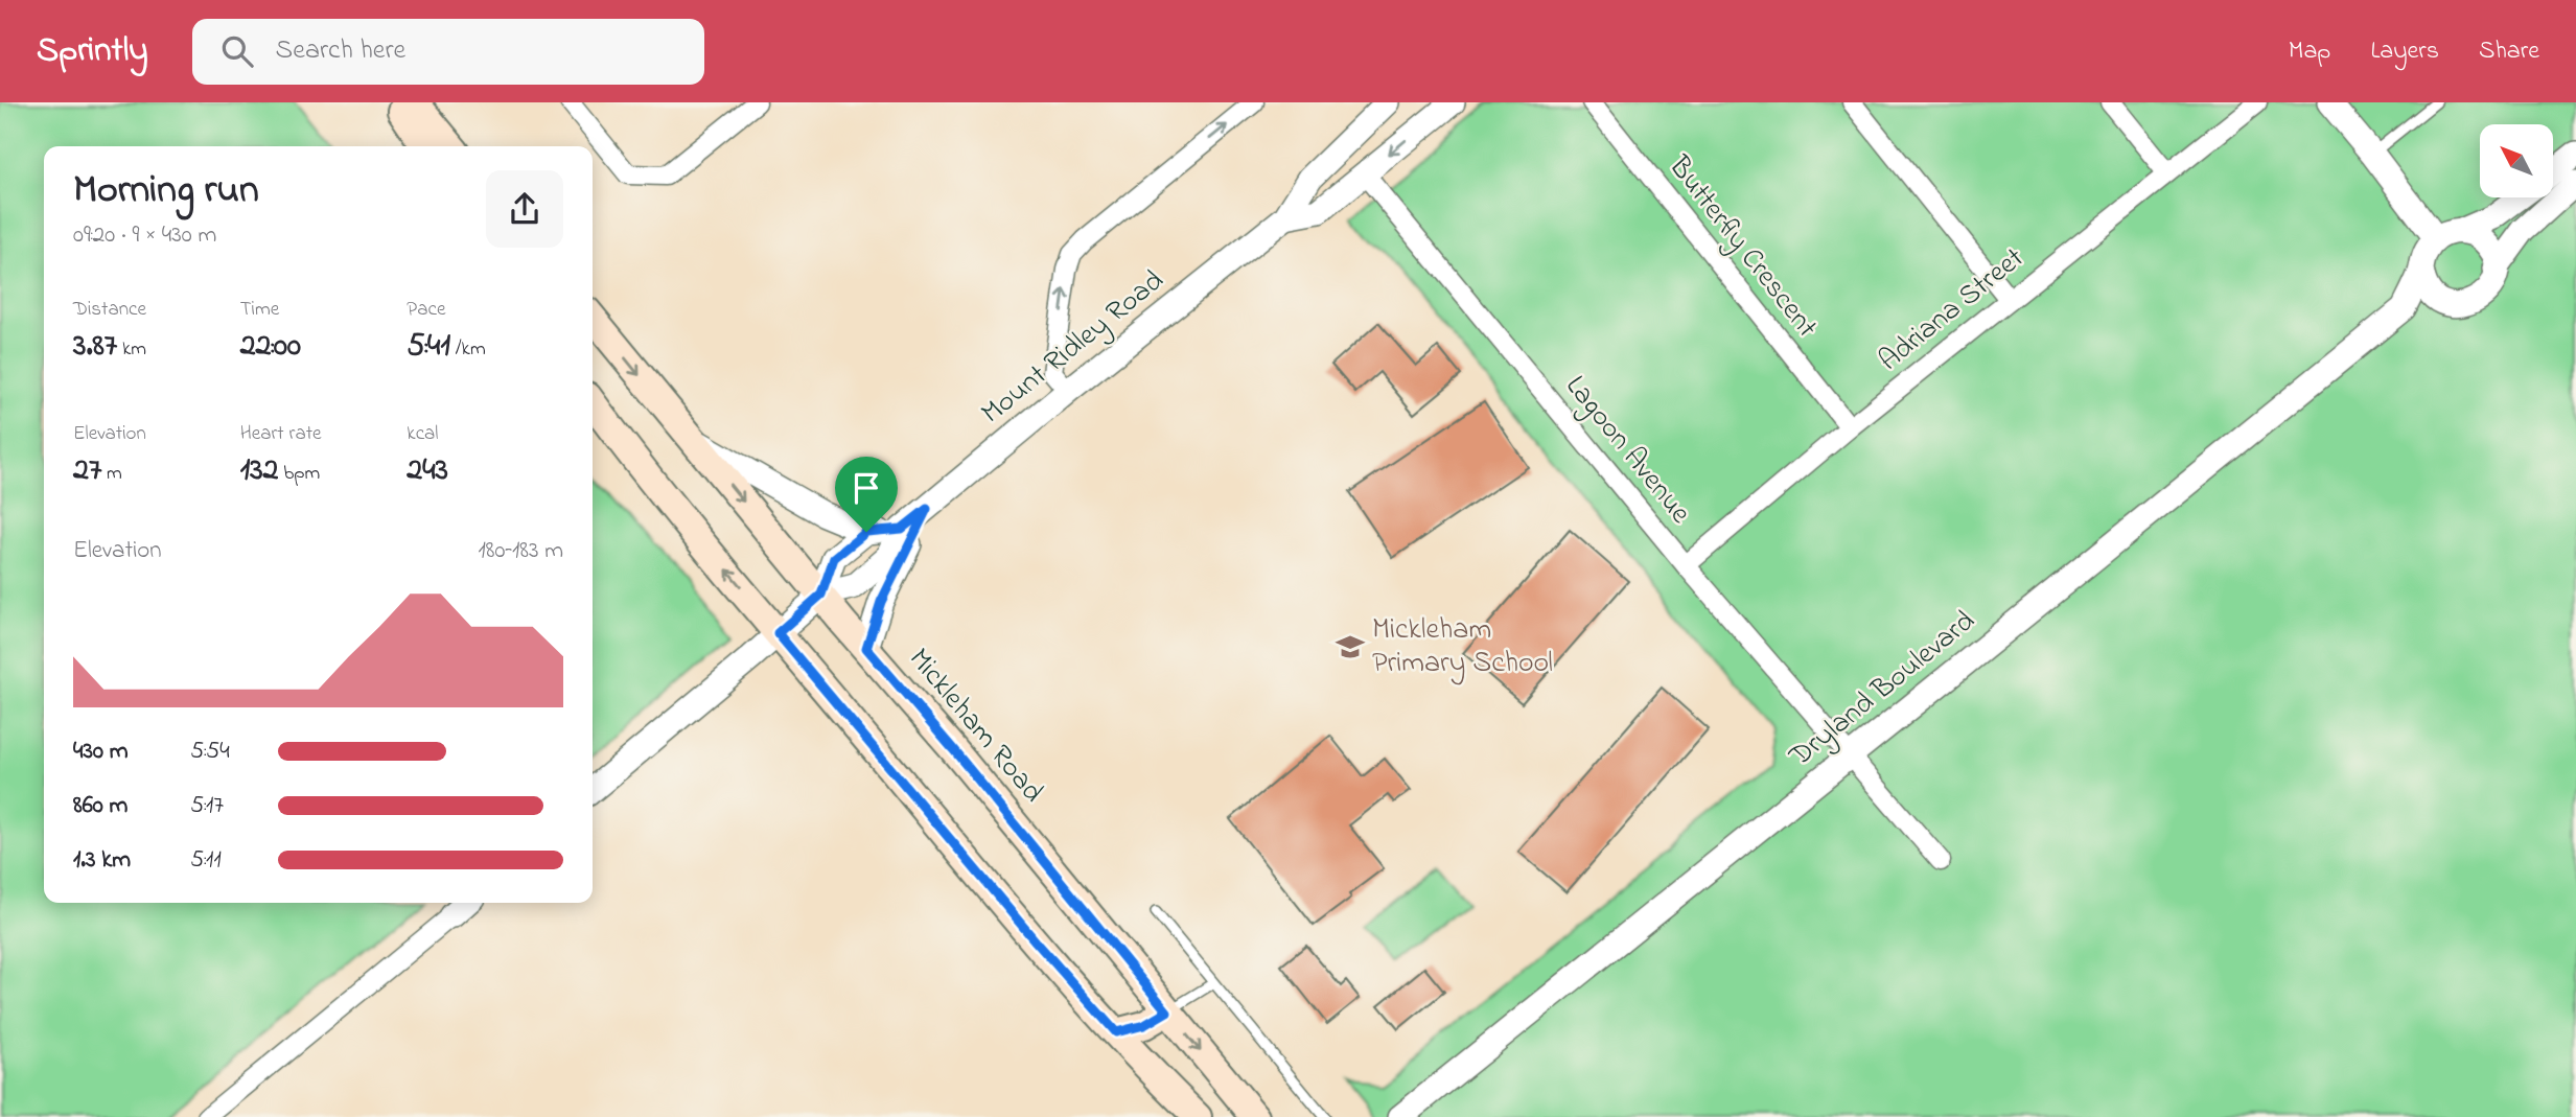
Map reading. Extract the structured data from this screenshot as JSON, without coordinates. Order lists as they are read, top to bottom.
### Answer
{
  "streets": {
    "main road": ["Mickleham Road"],
    "street": [
      "Butterfly Crescent",
      "Adriana Street",
      "Mount Ridley Road",
      "Lagoon Avenue",
      "Dryland Boulevard"
    ]
  },
  "crossings": [
    ["Butterfly Crescent", "Adriana Street"],
    ["Adriana Street", "Lagoon Avenue"],
    ["Mount Ridley Road", "Lagoon Avenue"],
    ["Mount Ridley Road", "Mickleham Road"],
    ["Lagoon Avenue", "Dryland Boulevard"]
  ],
  "places": {
    "school or university": ["Mickleham Primary School"]
  },
  "north": "top left",
  "page": {
    "header": "Sprintly",
    "search": "Search here",
    "nav": ["Map", "Layers", "Share"],
    "heading": ["Morning run", "09:20 · 9 × 430 m"],
    "stats": [
      ["Distance", "3.87 km"],
      ["Time", "22:00"],
      ["Pace", "5:41 /km"],
      ["Elevation", "27 m"],
      ["Heart rate", "132 bpm"],
      ["kcal", "243"]
    ],
    "chart": ["Elevation", "180–183 m"],
    "list": [
      {
        "name": "430 m",
        "note": "5:54"
      },
      {
        "name": "860 m",
        "note": "5:17"
      },
      {
        "name": "1.3 km",
        "note": "5:11"
      }
    ]
  }
}
